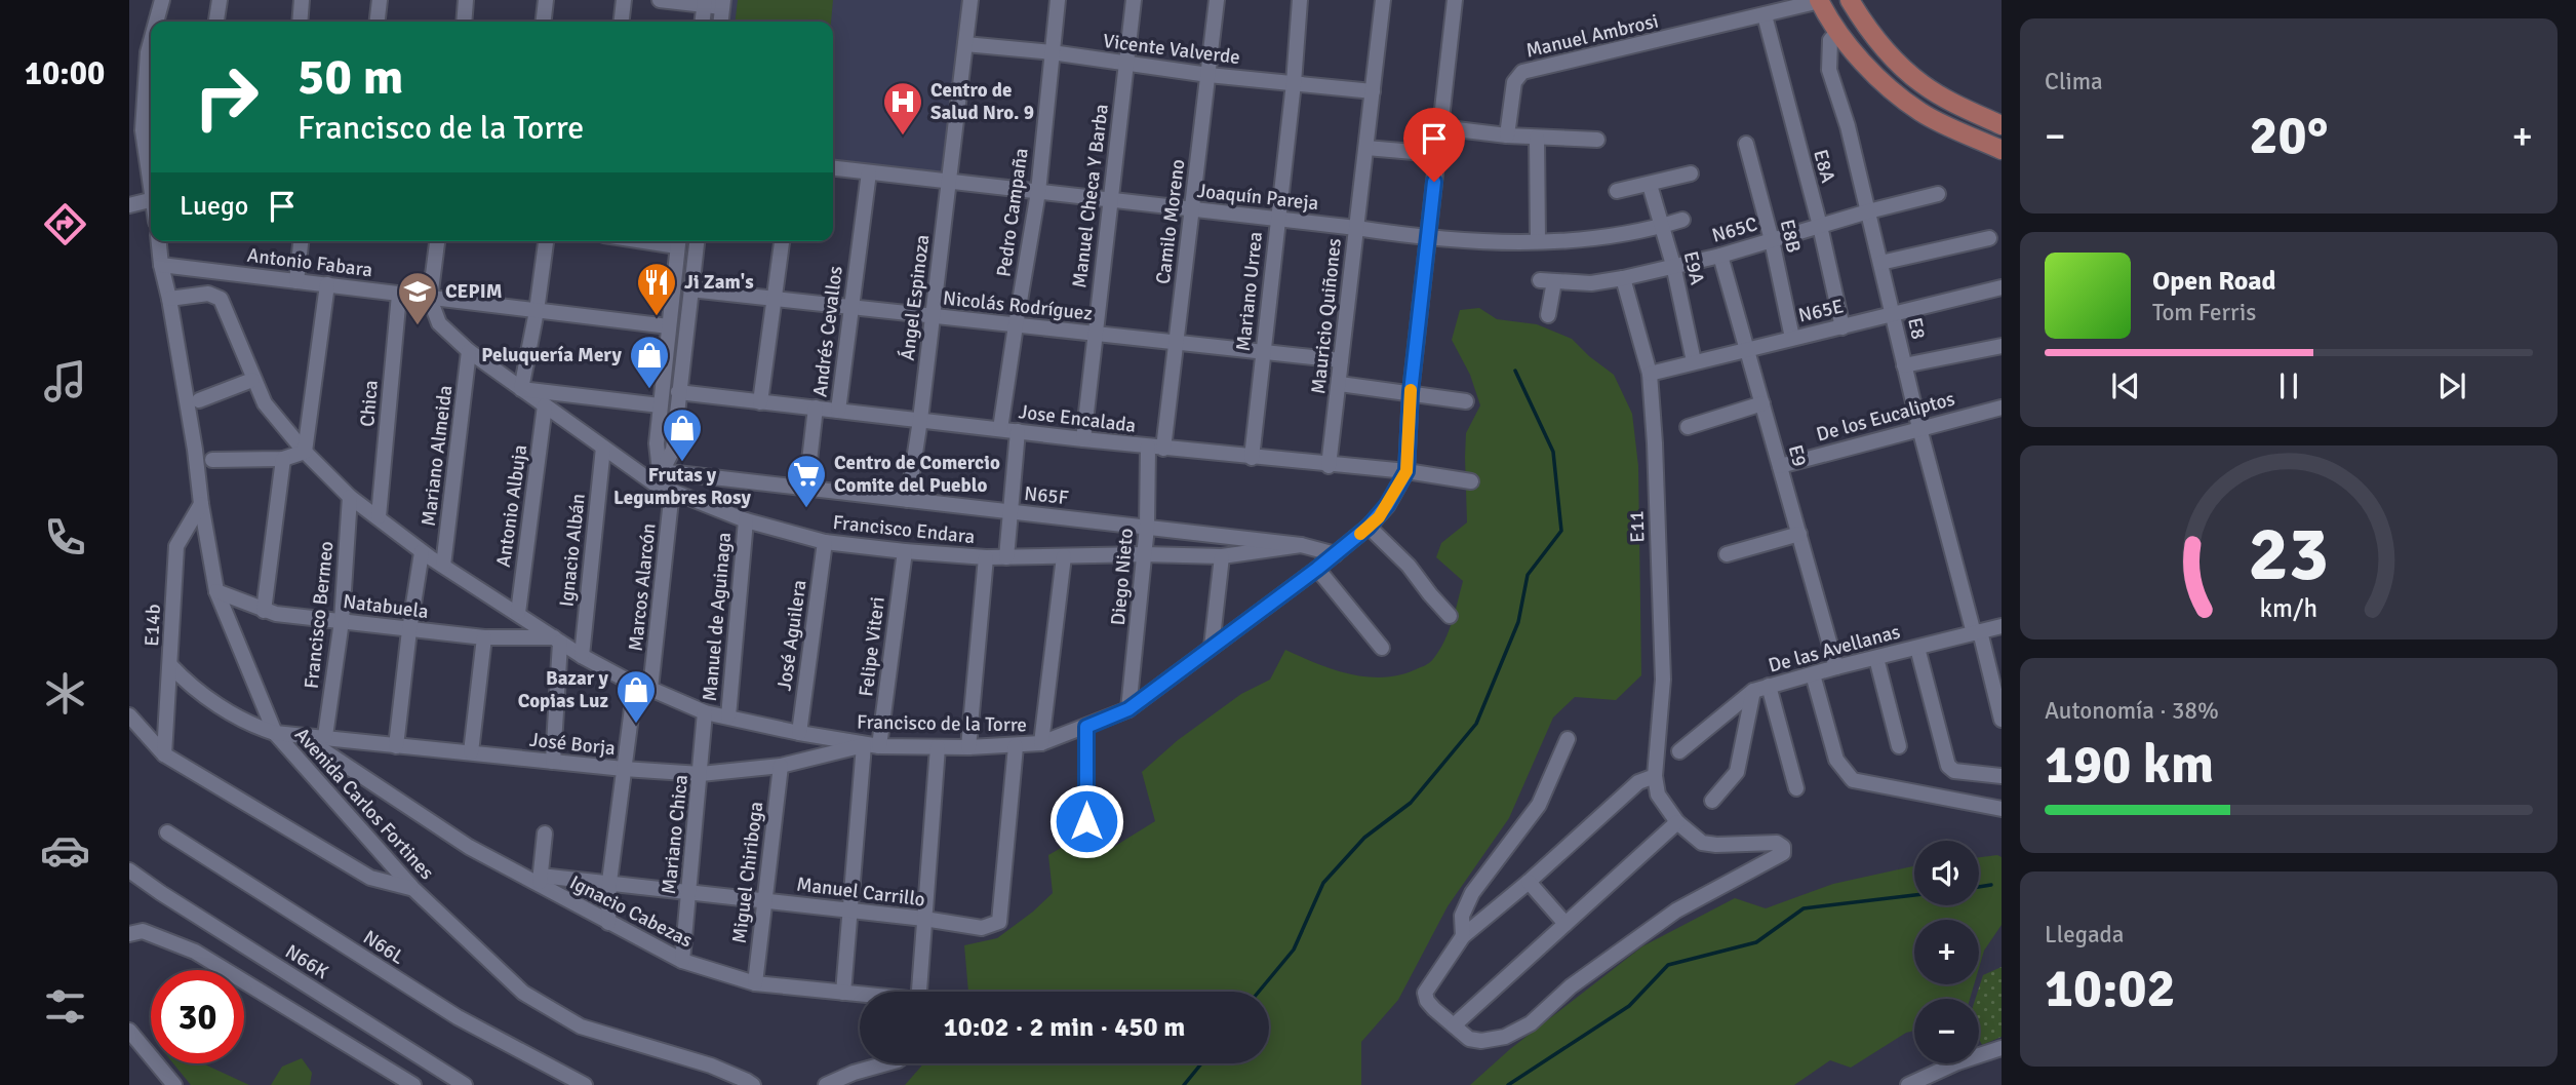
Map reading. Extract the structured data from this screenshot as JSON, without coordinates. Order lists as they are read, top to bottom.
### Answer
{
  "streets": {
    "street": [
      "Manuel Ambrosi",
      "Vicente Valverde",
      "E8A",
      "Manuel Checa Y Barba",
      "Joaquín Pareja",
      "Pedro Campaña",
      "Camilo Moreno",
      "N65C",
      "E8B",
      "Antonio Fabara",
      "E9A",
      "Mariano Urrea",
      "Ángel Espinoza",
      "Nicolás Rodríguez",
      "N65E",
      "Mauricio Quiñones",
      "E8",
      "Andrés Cevallos",
      "Chica",
      "De los Eucaliptos",
      "Jose Encalada",
      "Mariano Almeida",
      "E9",
      "N65F",
      "Antonio Albuja",
      "E11",
      "Francisco Endara",
      "Ignacio Albán",
      "Diego Nieto",
      "Marcos Alarcón",
      "Natabuela",
      "Francisco Bermeo",
      "Manuel de Aguinaga",
      "E14b",
      "José Aguilera",
      "Felipe Viteri",
      "De las Avellanas",
      "Francisco de la Torre",
      "José Borja",
      "Avenida Carlos Fortines",
      "Mariano Chica",
      "Miguel Chiriboga",
      "Manuel Carrillo",
      "Ignacio Cabezas",
      "N66L",
      "N66K"
    ]
  },
  "crossings": [
    ["Manuel Ambrosi", "E8A"],
    ["Vicente Valverde", "Manuel Checa Y Barba"],
    ["Vicente Valverde", "Pedro Campaña"],
    ["Vicente Valverde", "Camilo Moreno"],
    ["Vicente Valverde", "Mariano Urrea"],
    ["Vicente Valverde", "Ángel Espinoza"],
    ["Vicente Valverde", "Mauricio Quiñones"],
    ["E8A", "N65C"],
    ["E8A", "N65E"],
    ["Manuel Checa Y Barba", "Joaquín Pareja"],
    ["Manuel Checa Y Barba", "Nicolás Rodríguez"],
    ["Manuel Checa Y Barba", "Jose Encalada"],
    ["Joaquín Pareja", "Pedro Campaña"],
    ["Joaquín Pareja", "Camilo Moreno"],
    ["Joaquín Pareja", "E9A"],
    ["Joaquín Pareja", "Mariano Urrea"],
    ["Joaquín Pareja", "Ángel Espinoza"],
    ["Joaquín Pareja", "Mauricio Quiñones"],
    ["Joaquín Pareja", "Andrés Cevallos"],
    ["Joaquín Pareja", "Francisco de la Torre"],
    ["Pedro Campaña", "Nicolás Rodríguez"],
    ["Pedro Campaña", "Jose Encalada"],
    ["Camilo Moreno", "Nicolás Rodríguez"],
    ["Camilo Moreno", "Jose Encalada"],
    ["N65C", "E8B"],
    ["N65C", "E9A"],
    ["N65C", "E8"],
    ["N65C", "E9"],
    ["N65C", "E11"],
    ["E8B", "N65E"],
    ["Antonio Fabara", "Chica"],
    ["Antonio Fabara", "Francisco Endara"],
    ["Antonio Fabara", "Avenida Carlos Fortines"],
    ["E9A", "N65E"],
    ["Mariano Urrea", "Nicolás Rodríguez"],
    ["Mariano Urrea", "Jose Encalada"],
    ["Ángel Espinoza", "Nicolás Rodríguez"],
    ["Ángel Espinoza", "Jose Encalada"],
    ["Ángel Espinoza", "N65F"],
    ["Nicolás Rodríguez", "Mauricio Quiñones"],
    ["Nicolás Rodríguez", "Andrés Cevallos"],
    ["N65E", "E8"],
    ["N65E", "E9"],
    ["N65E", "E11"],
    ["Mauricio Quiñones", "Jose Encalada"],
    ["E8", "De los Eucaliptos"],
    ["E8", "De las Avellanas"],
    ["Andrés Cevallos", "Jose Encalada"],
    ["Andrés Cevallos", "N65F"],
    ["Chica", "Francisco de la Torre"],
    ["De los Eucaliptos", "E9"],
    ["Jose Encalada", "Diego Nieto"],
    ["Jose Encalada", "Francisco de la Torre"],
    ["Mariano Almeida", "Francisco Endara"],
    ["Mariano Almeida", "Francisco de la Torre"],
    ["E9", "De las Avellanas"],
    ["N65F", "Francisco Endara"],
    ["N65F", "Diego Nieto"],
    ["Antonio Albuja", "Francisco Endara"],
    ["Antonio Albuja", "Francisco de la Torre"],
    ["Francisco Endara", "Ignacio Albán"],
    ["Francisco Endara", "Diego Nieto"],
    ["Francisco Endara", "Marcos Alarcón"],
    ["Francisco Endara", "Manuel de Aguinaga"],
    ["Francisco Endara", "José Aguilera"],
    ["Francisco Endara", "Felipe Viteri"],
    ["Ignacio Albán", "Francisco de la Torre"],
    ["Diego Nieto", "Francisco de la Torre"],
    ["Marcos Alarcón", "Francisco de la Torre"],
    ["Marcos Alarcón", "José Borja"],
    ["Marcos Alarcón", "Manuel Carrillo"],
    ["Marcos Alarcón", "Ignacio Cabezas"],
    ["Natabuela", "Francisco Bermeo"],
    ["Natabuela", "Francisco de la Torre"],
    ["Natabuela", "Avenida Carlos Fortines"],
    ["Francisco Bermeo", "Francisco de la Torre"],
    ["Francisco Bermeo", "José Borja"],
    ["Manuel de Aguinaga", "Francisco de la Torre"],
    ["E14b", "Avenida Carlos Fortines"],
    ["José Aguilera", "Francisco de la Torre"],
    ["Felipe Viteri", "Francisco de la Torre"],
    ["Felipe Viteri", "José Borja"],
    ["Felipe Viteri", "Manuel Carrillo"],
    ["Felipe Viteri", "Ignacio Cabezas"],
    ["Francisco de la Torre", "José Borja"],
    ["Francisco de la Torre", "Avenida Carlos Fortines"],
    ["Francisco de la Torre", "Mariano Chica"],
    ["Francisco de la Torre", "Manuel Carrillo"],
    ["José Borja", "Avenida Carlos Fortines"],
    ["José Borja", "Mariano Chica"],
    ["José Borja", "Miguel Chiriboga"],
    ["José Borja", "Manuel Carrillo"],
    ["Mariano Chica", "Manuel Carrillo"],
    ["Mariano Chica", "Ignacio Cabezas"],
    ["Miguel Chiriboga", "Manuel Carrillo"],
    ["Miguel Chiriboga", "Ignacio Cabezas"],
    ["Manuel Carrillo", "Ignacio Cabezas"]
  ],
  "places": {
    "hospital": ["Centro de Salud Nro. 9"],
    "restaurant": ["Ji Zam's"],
    "school or university": ["CEPIM"],
    "shop": ["Peluquería Mery", "Frutas y Legumbres Rosy", "Bazar y Copias Luz"],
    "supermarket": ["Centro de Comercio Comite del Pueblo"]
  },
  "page": {
    "tabs": "10:00",
    "tile": [
      "Clima",
      ["Autonomía · 38%", "190 km"],
      ["Llegada", "10:02"]
    ],
    "turn": ["50 m", "Francisco de la Torre"],
    "heat": ["−", "20°", "+"],
    "then": "Luego",
    "song": ["Open Road", "Tom Ferris"],
    "map_buttons": ["+", "−"],
    "limit": "30",
    "trip": "10:02 · 2 min · 450 m",
    "gauge": ["23", "km/h"]
  }
}
